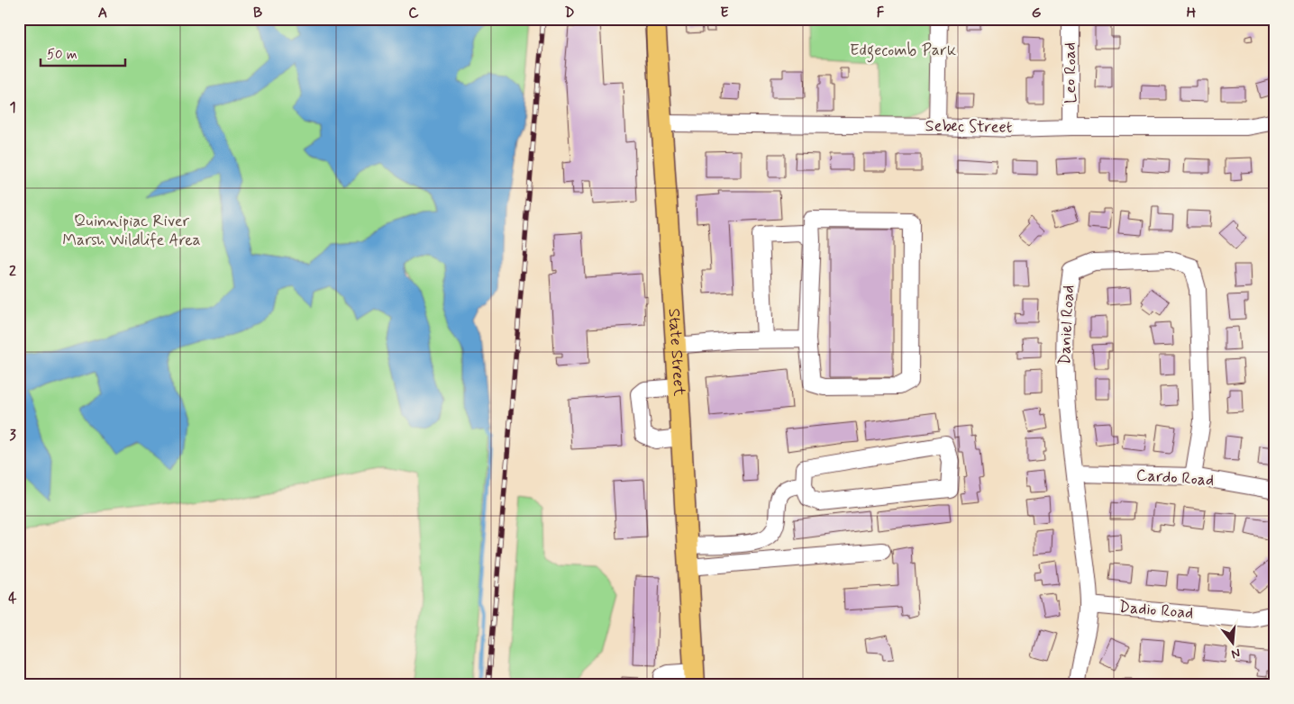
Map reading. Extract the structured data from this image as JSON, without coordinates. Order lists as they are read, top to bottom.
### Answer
{
  "streets": {
    "main road": ["State Street"],
    "street": [
      "Leo Road",
      "Sebec Street",
      "Daniel Road",
      "Cardo Road",
      "Dadio Road"
    ]
  },
  "crossings": [
    ["Leo Road", "Sebec Street"],
    ["Sebec Street", "State Street"],
    ["Daniel Road", "Cardo Road"],
    ["Daniel Road", "Dadio Road"]
  ],
  "parks": ["Edgecomb Park", "Quinnipiac River Marsh Wildlife Area"],
  "scale_bar": "50 m",
  "north": "bottom",
  "grid": {
    "columns": [
      "A",
      "B",
      "C",
      "D",
      "E",
      "F",
      "G",
      "H"
    ],
    "rows": [
      "1",
      "2",
      "3",
      "4"
    ]
  }
}
